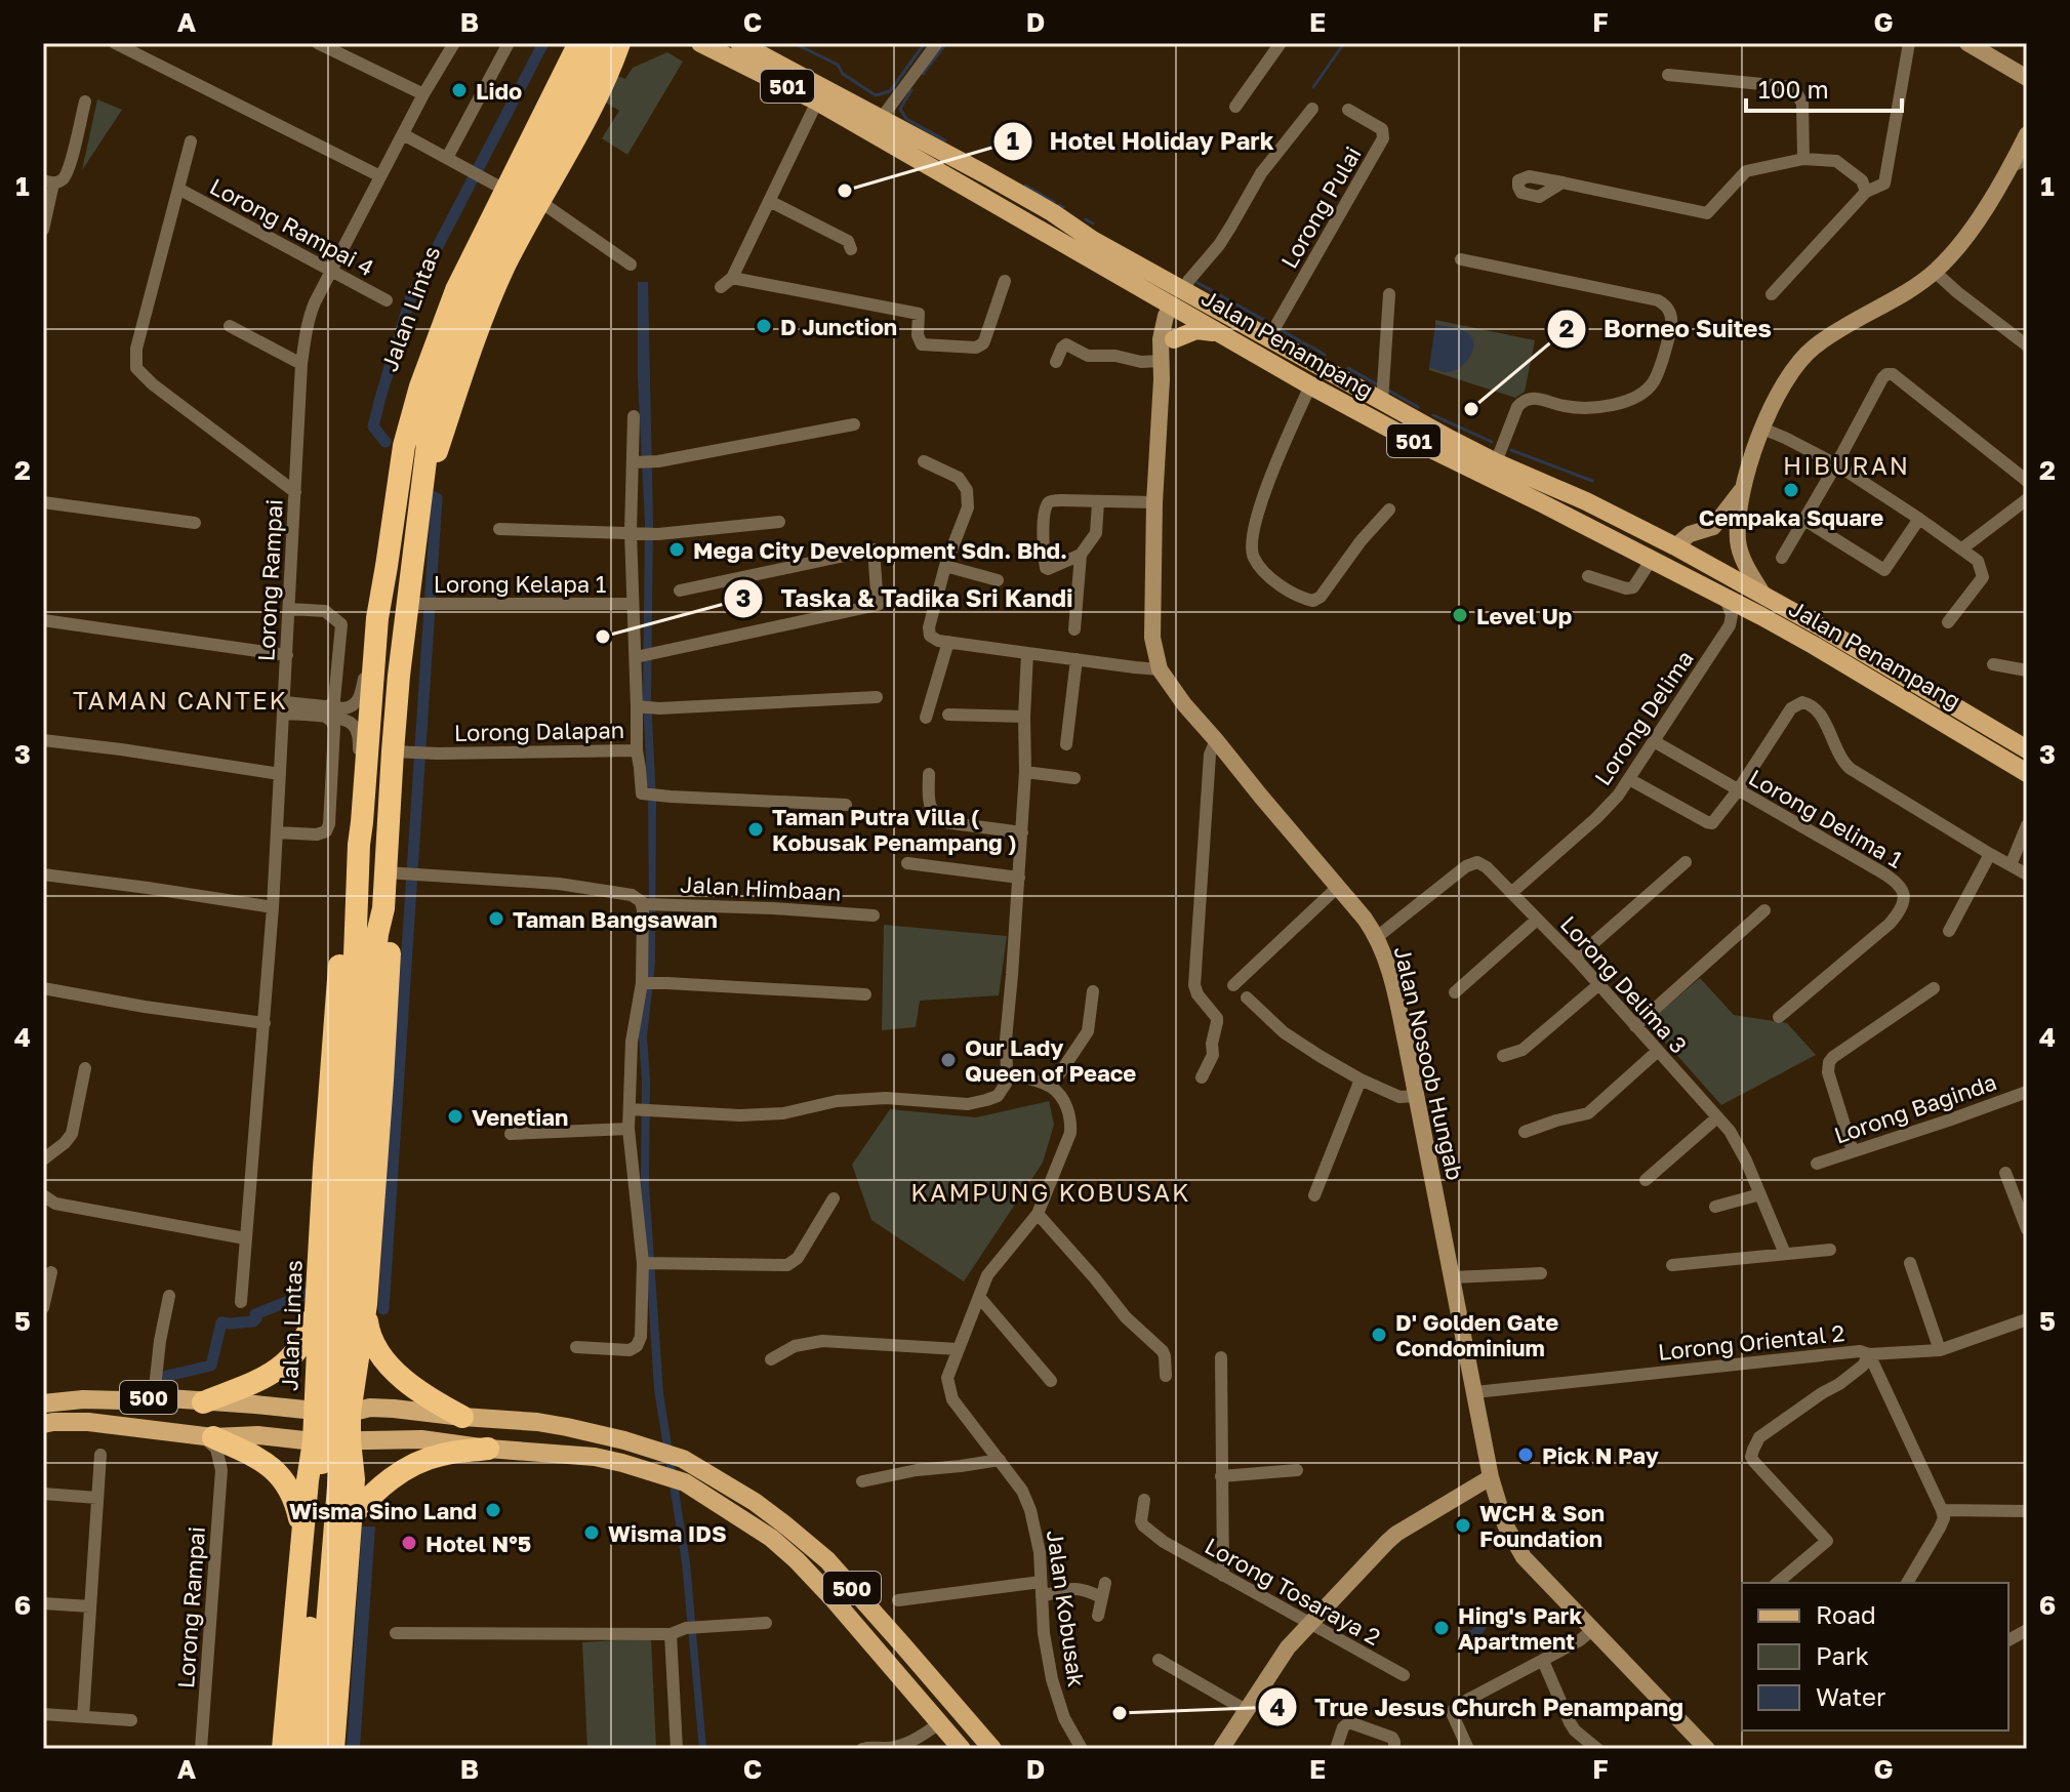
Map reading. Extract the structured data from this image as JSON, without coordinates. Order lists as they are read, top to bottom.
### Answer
{
  "streets": {
    "highway": ["Jalan Lintas"],
    "main road": [
      "501",
      "Jalan Penampang",
      "Jalan Nosoob Hungab",
      "500"
    ],
    "street": [
      "Lorong Pulai",
      "Lorong Rampai 4",
      "Lorong Rampai",
      "Lorong Kelapa 1",
      "Lorong Delima",
      "Lorong Dalapan",
      "Lorong Delima 1",
      "Jalan Himbaan",
      "Lorong Delima 3",
      "Lorong Baginda",
      "Lorong Oriental 2",
      "Lorong Tosaraya 2",
      "Jalan Kobusak"
    ]
  },
  "crossings": [
    ["Lorong Pulai", "Jalan Penampang"],
    ["Lorong Rampai 4", "Lorong Rampai"],
    ["Jalan Lintas", "500"],
    ["Jalan Penampang", "Jalan Nosoob Hungab"],
    ["Lorong Delima", "Lorong Delima 1"],
    ["Lorong Delima", "Lorong Delima 3"],
    ["Lorong Delima 3", "Jalan Nosoob Hungab"],
    ["Jalan Nosoob Hungab", "Lorong Oriental 2"]
  ],
  "districts": ["HIBURAN", "TAMAN CANTEK", "KAMPUNG KOBUSAK"],
  "places": [
    "Lido",
    "Hotel Holiday Park",
    "D Junction",
    "Borneo Suites",
    "Cempaka Square",
    "Mega City Development Sdn. Bhd.",
    "Level Up",
    "Taska & Tadika Sri Kandi",
    "Taman Putra Villa ( Kobusak Penampang )",
    "Taman Bangsawan",
    "Our Lady Queen of Peace",
    "Venetian",
    "D' Golden Gate Condominium",
    "Pick N Pay",
    "Wisma Sino Land",
    "WCH & Son Foundation",
    "Wisma IDS",
    "Hotel N°5",
    "Hing's Park Apartment",
    "True Jesus Church Penampang"
  ],
  "legend": ["Road", "Park", "Water"],
  "scale_bar": "100 m",
  "grid": {
    "columns": [
      "A",
      "B",
      "C",
      "D",
      "E",
      "F",
      "G"
    ],
    "rows": [
      "1",
      "2",
      "3",
      "4",
      "5",
      "6"
    ]
  }
}
